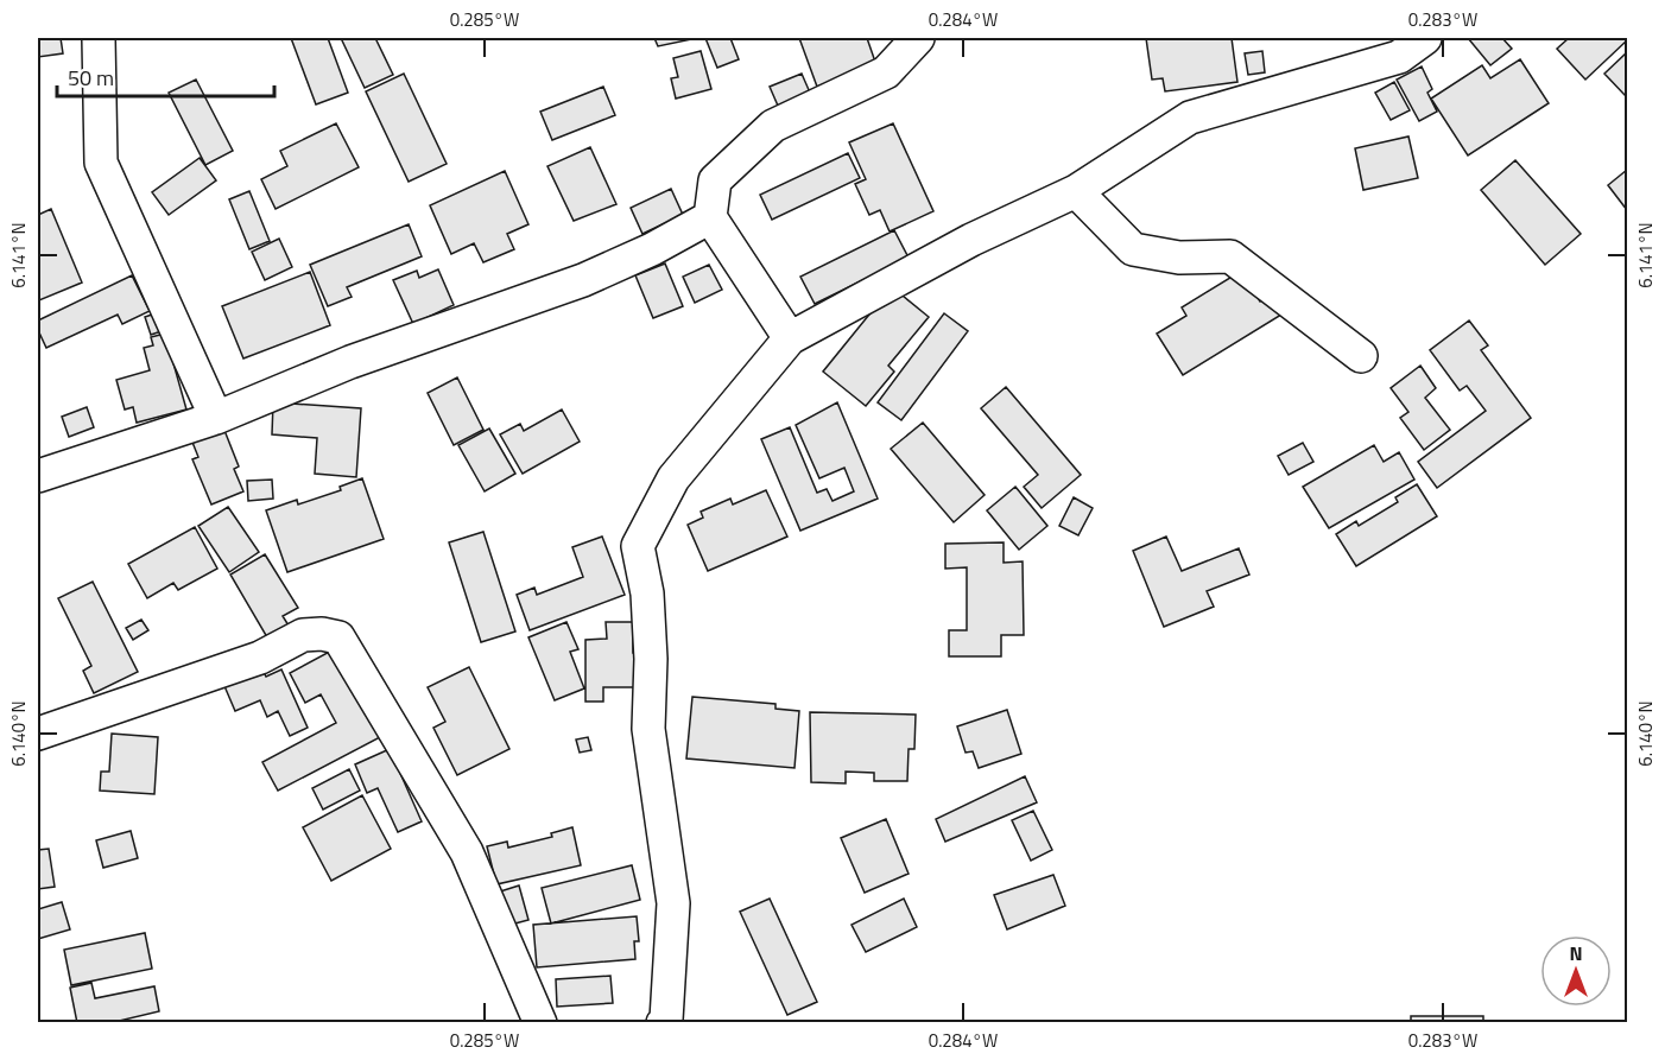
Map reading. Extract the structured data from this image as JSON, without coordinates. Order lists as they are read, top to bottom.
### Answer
{
  "scale_bar": "50 m",
  "north": "top",
  "coordinates": [
    "0.285°W",
    "0.284°W",
    "0.283°W",
    "6.141°N",
    "6.140°N"
  ]
}
